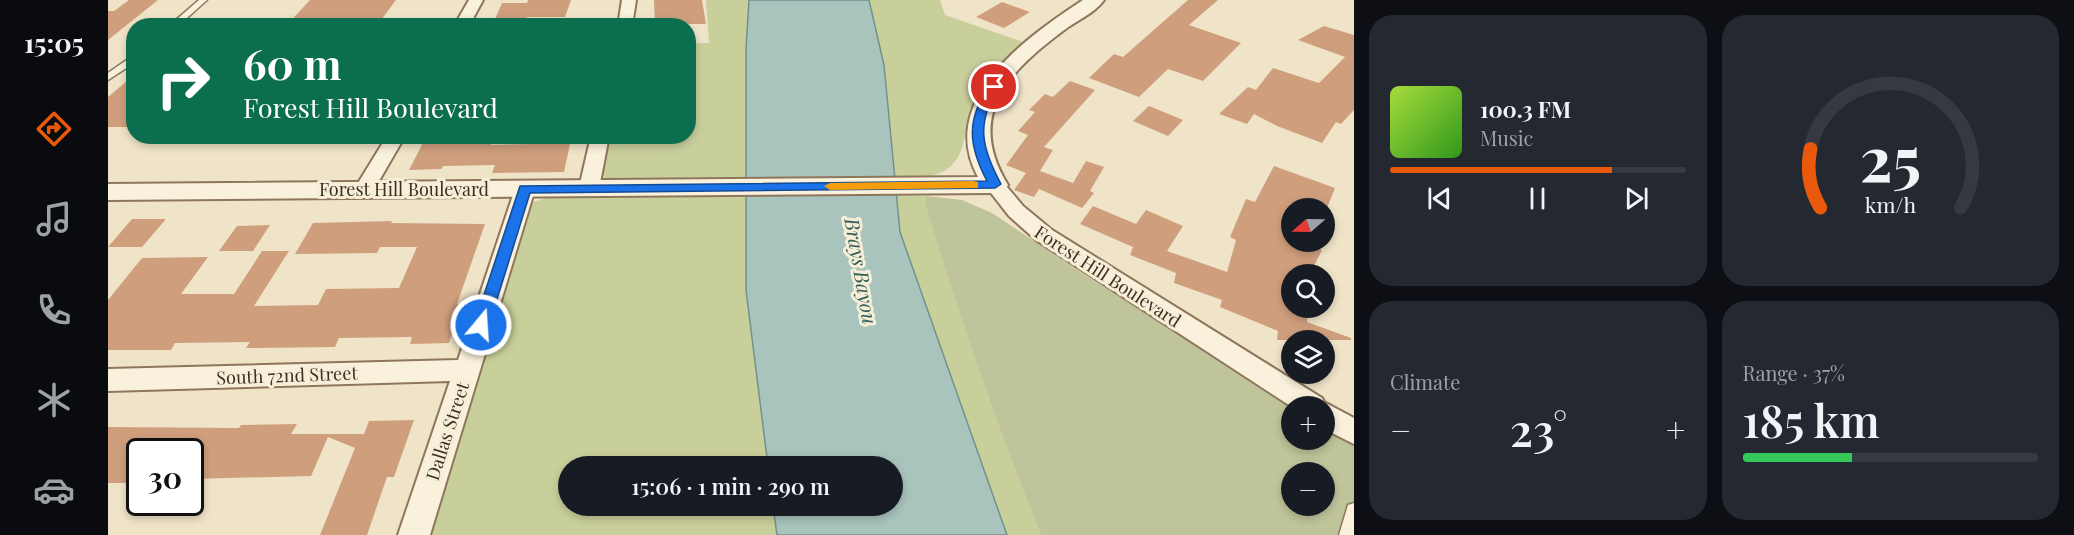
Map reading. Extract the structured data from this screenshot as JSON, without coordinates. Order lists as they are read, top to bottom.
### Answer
{
  "streets": {
    "street": ["Forest Hill Boulevard", "South 72nd Street", "Dallas Street"]
  },
  "crossings": [
    ["Forest Hill Boulevard", "Dallas Street"],
    ["South 72nd Street", "Dallas Street"]
  ],
  "water": ["Brays Bayou"],
  "north": "left",
  "page": {
    "tabs": "15:05",
    "turn": ["60 m", "Forest Hill Boulevard"],
    "song": ["100.3 FM", "Music"],
    "map_buttons": ["+", "−"],
    "tile": [
      "Climate",
      ["Range · 37%", "185 km"]
    ],
    "heat": ["−", "23°", "+"],
    "limit": "30",
    "trip": "15:06 · 1 min · 290 m",
    "gauge": ["25", "km/h"]
  }
}
